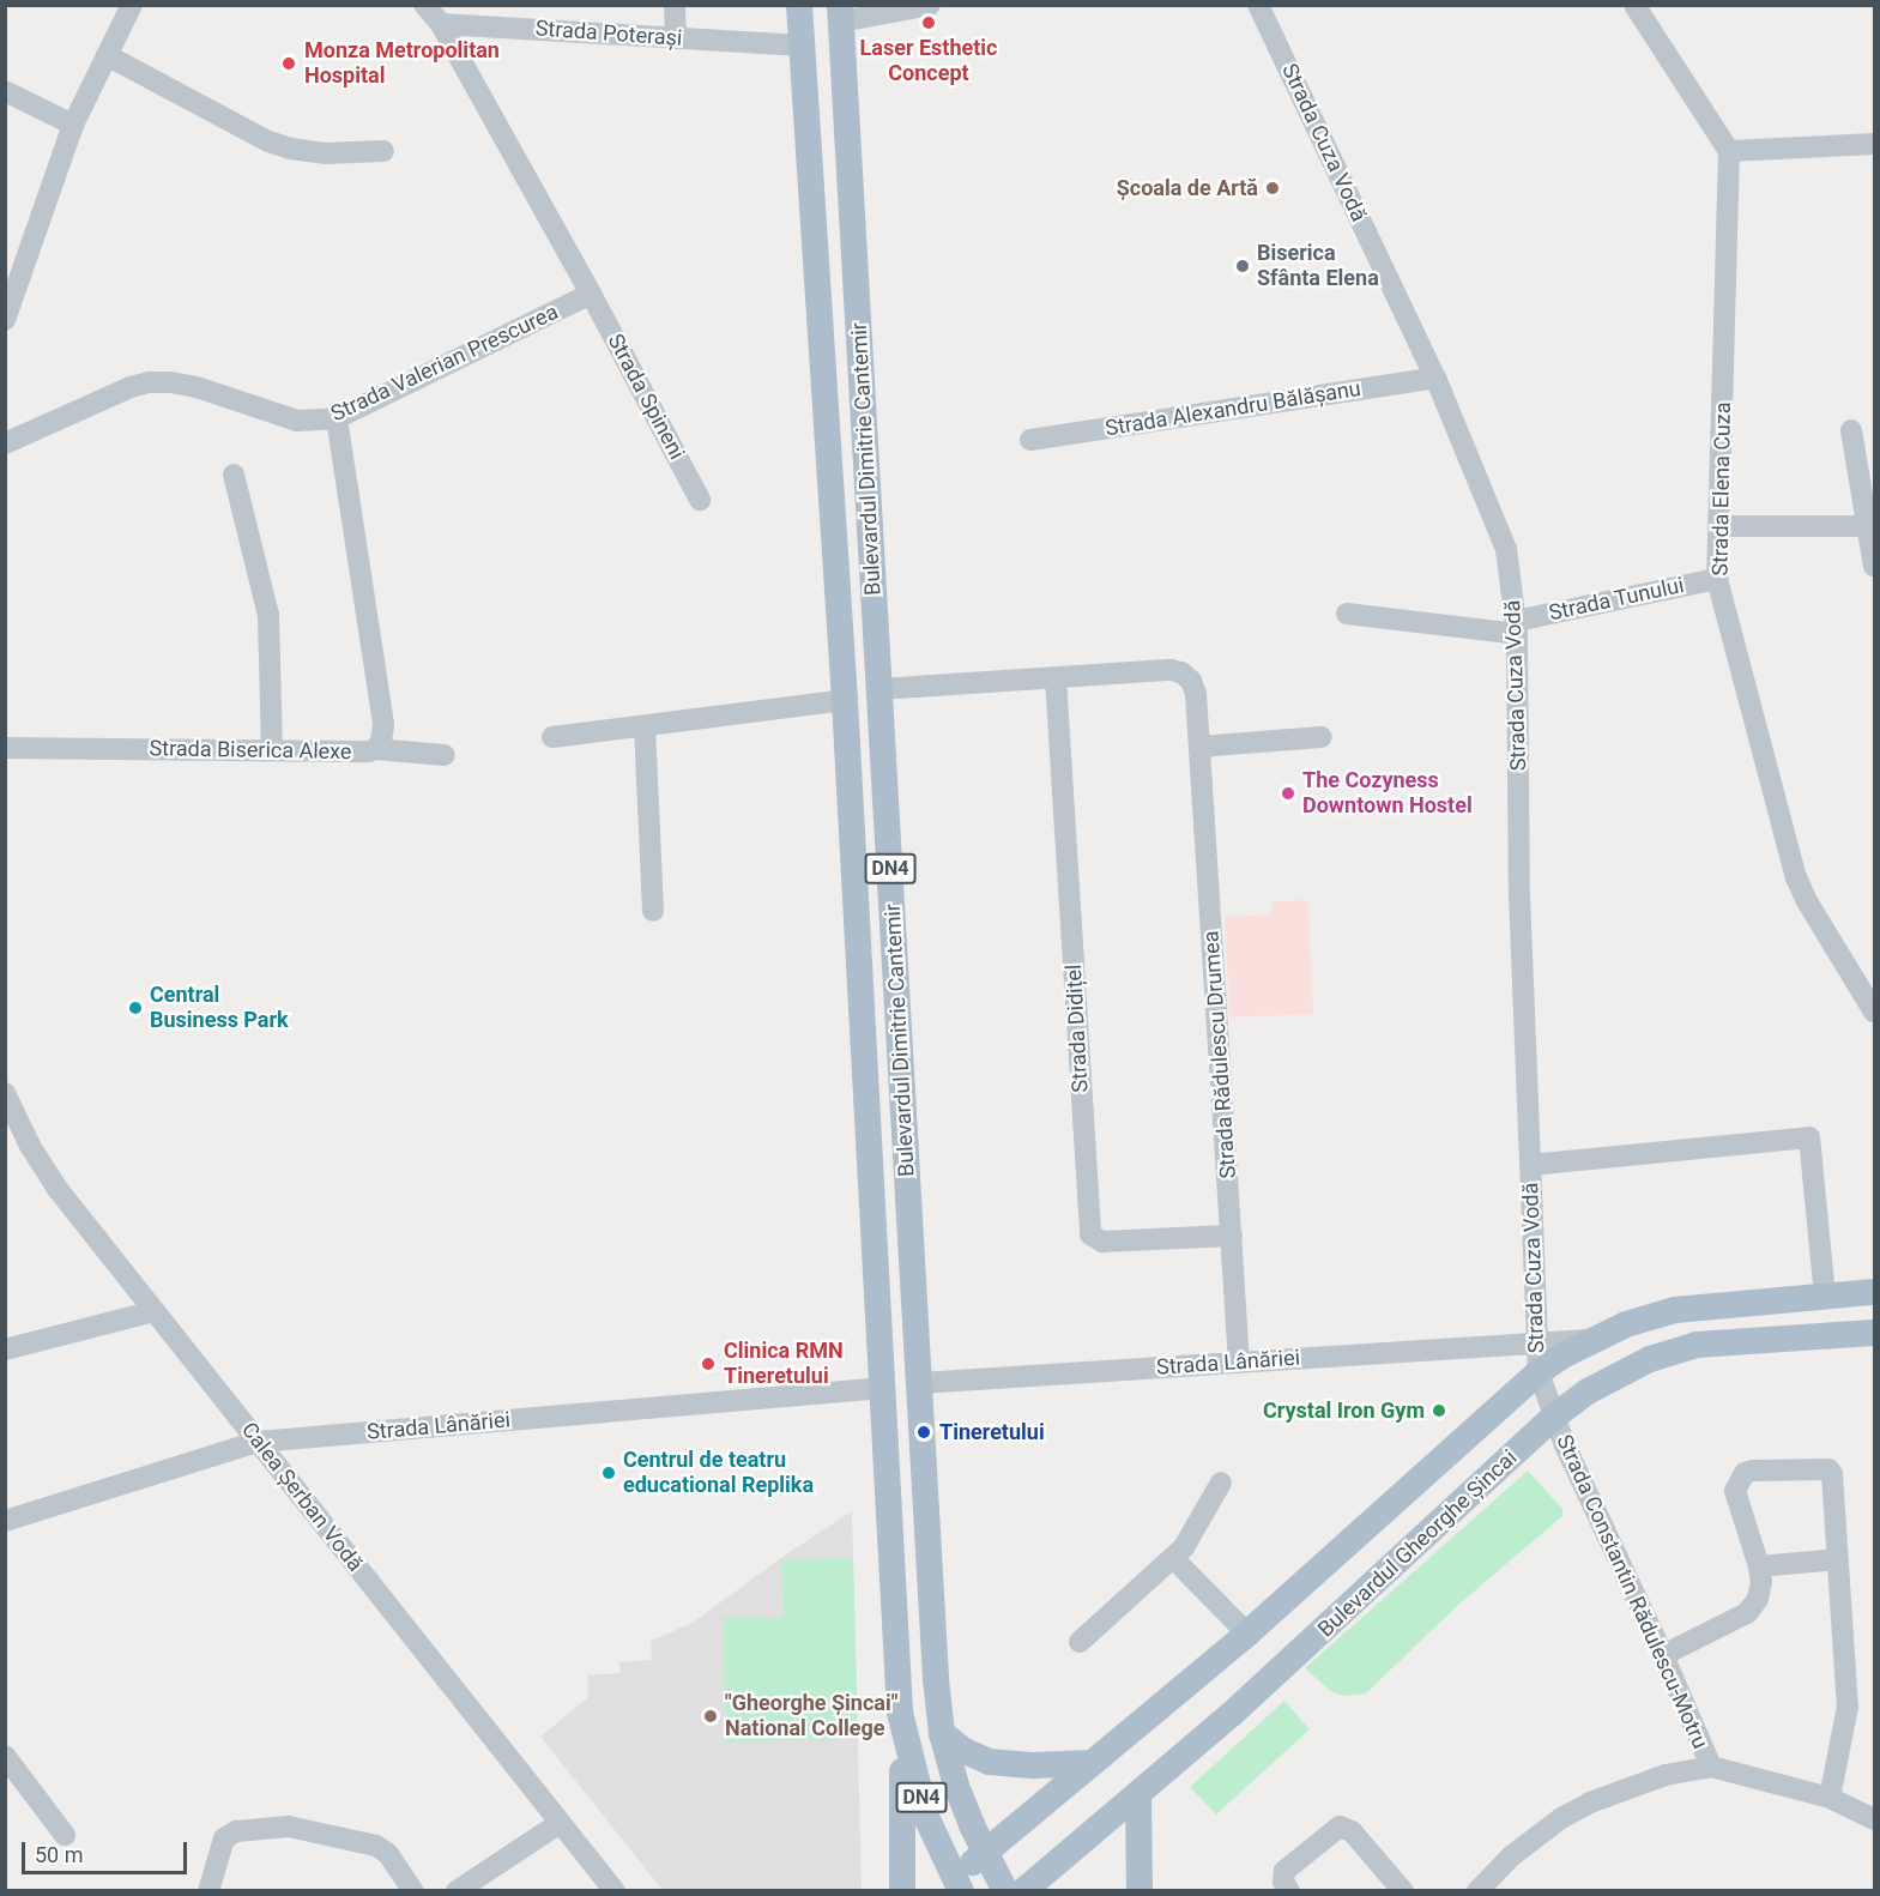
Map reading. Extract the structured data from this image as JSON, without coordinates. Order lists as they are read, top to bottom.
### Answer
{
  "streets": {
    "main road": ["Bulevardul Dimitrie Cantemir", "DN4", "Bulevardul Gheorghe Șincai"],
    "street": [
      "Strada Poterași",
      "Strada Cuza Vodă",
      "Strada Valerian Prescurea",
      "Strada Spineni",
      "Strada Alexandru Bălășanu",
      "Strada Elena Cuza",
      "Strada Tunului",
      "Strada Biserica Alexe",
      "Strada Didițel",
      "Strada Rădulescu Drumea",
      "Strada Lânăriei",
      "Calea Șerban Vodă",
      "Strada Constantin Rădulescu-Motru"
    ]
  },
  "crossings": [
    ["Strada Poterași", "Bulevardul Dimitrie Cantemir"],
    ["Strada Cuza Vodă", "Strada Alexandru Bălășanu"],
    ["Strada Cuza Vodă", "Strada Tunului"],
    ["Strada Cuza Vodă", "Strada Lânăriei"],
    ["Strada Cuza Vodă", "Bulevardul Gheorghe Șincai"],
    ["Strada Cuza Vodă", "Strada Constantin Rădulescu-Motru"],
    ["Strada Valerian Prescurea", "Strada Spineni"],
    ["Strada Valerian Prescurea", "Strada Biserica Alexe"],
    ["Bulevardul Dimitrie Cantemir", "Strada Rădulescu Drumea"],
    ["Bulevardul Dimitrie Cantemir", "Strada Lânăriei"],
    ["Bulevardul Dimitrie Cantemir", "Bulevardul Gheorghe Șincai"],
    ["Strada Elena Cuza", "Strada Tunului"],
    ["Strada Didițel", "Strada Rădulescu Drumea"],
    ["Strada Rădulescu Drumea", "Strada Lânăriei"],
    ["Strada Lânăriei", "Calea Șerban Vodă"],
    ["Strada Lânăriei", "Bulevardul Gheorghe Șincai"],
    ["Bulevardul Gheorghe Șincai", "Strada Constantin Rădulescu-Motru"]
  ],
  "places": [
    "Laser Esthetic Concept",
    "Monza Metropolitan Hospital",
    "Școala de Artă",
    "Biserica Sfânta Elena",
    "The Cozyness Downtown Hostel",
    "Central Business Park",
    "Clinica RMN Tineretului",
    "Crystal Iron Gym",
    "Tineretului",
    "Centrul de teatru educational Replika",
    "\"Gheorghe Șincai\" National College"
  ],
  "scale_bar": "50 m"
}
